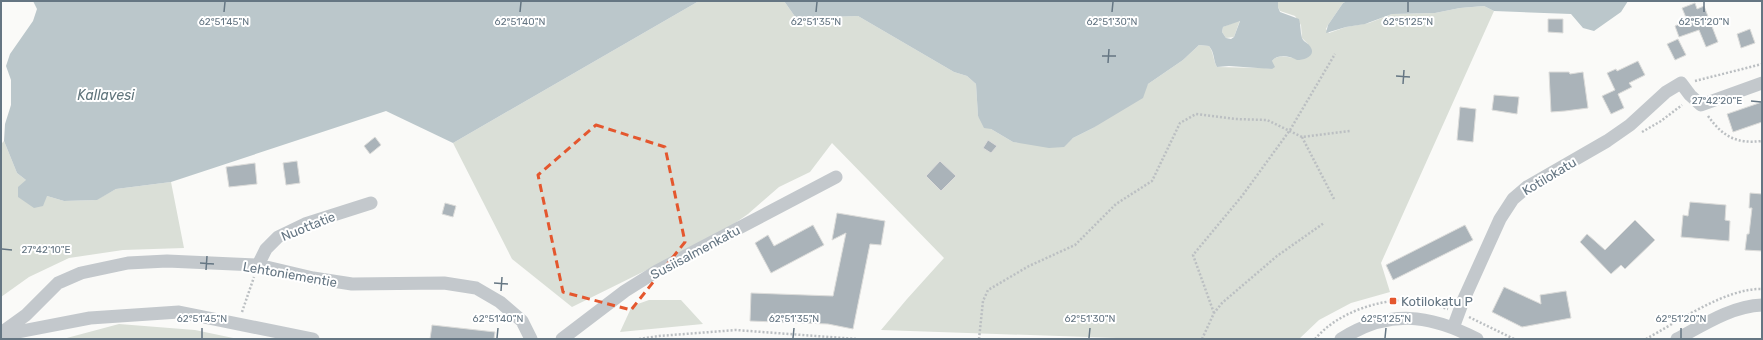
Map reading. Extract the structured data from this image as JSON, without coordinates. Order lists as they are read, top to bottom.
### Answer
{
  "streets": {
    "street": [
      "Kotilokatu",
      "Nuottatie",
      "Susiisalmenkatu",
      "Lehtoniementie"
    ]
  },
  "crossings": [
    ["Nuottatie", "Lehtoniementie"]
  ],
  "water": ["Kallavesi"],
  "places": {
    "transit": ["Kotilokatu P"]
  },
  "coordinates": [
    "62°51'45\"N",
    "62°51'40\"N",
    "62°51'35\"N",
    "62°51'30\"N",
    "62°51'25\"N",
    "62°51'20\"N",
    "27°42'20\"E",
    "27°42'10\"E"
  ]
}
